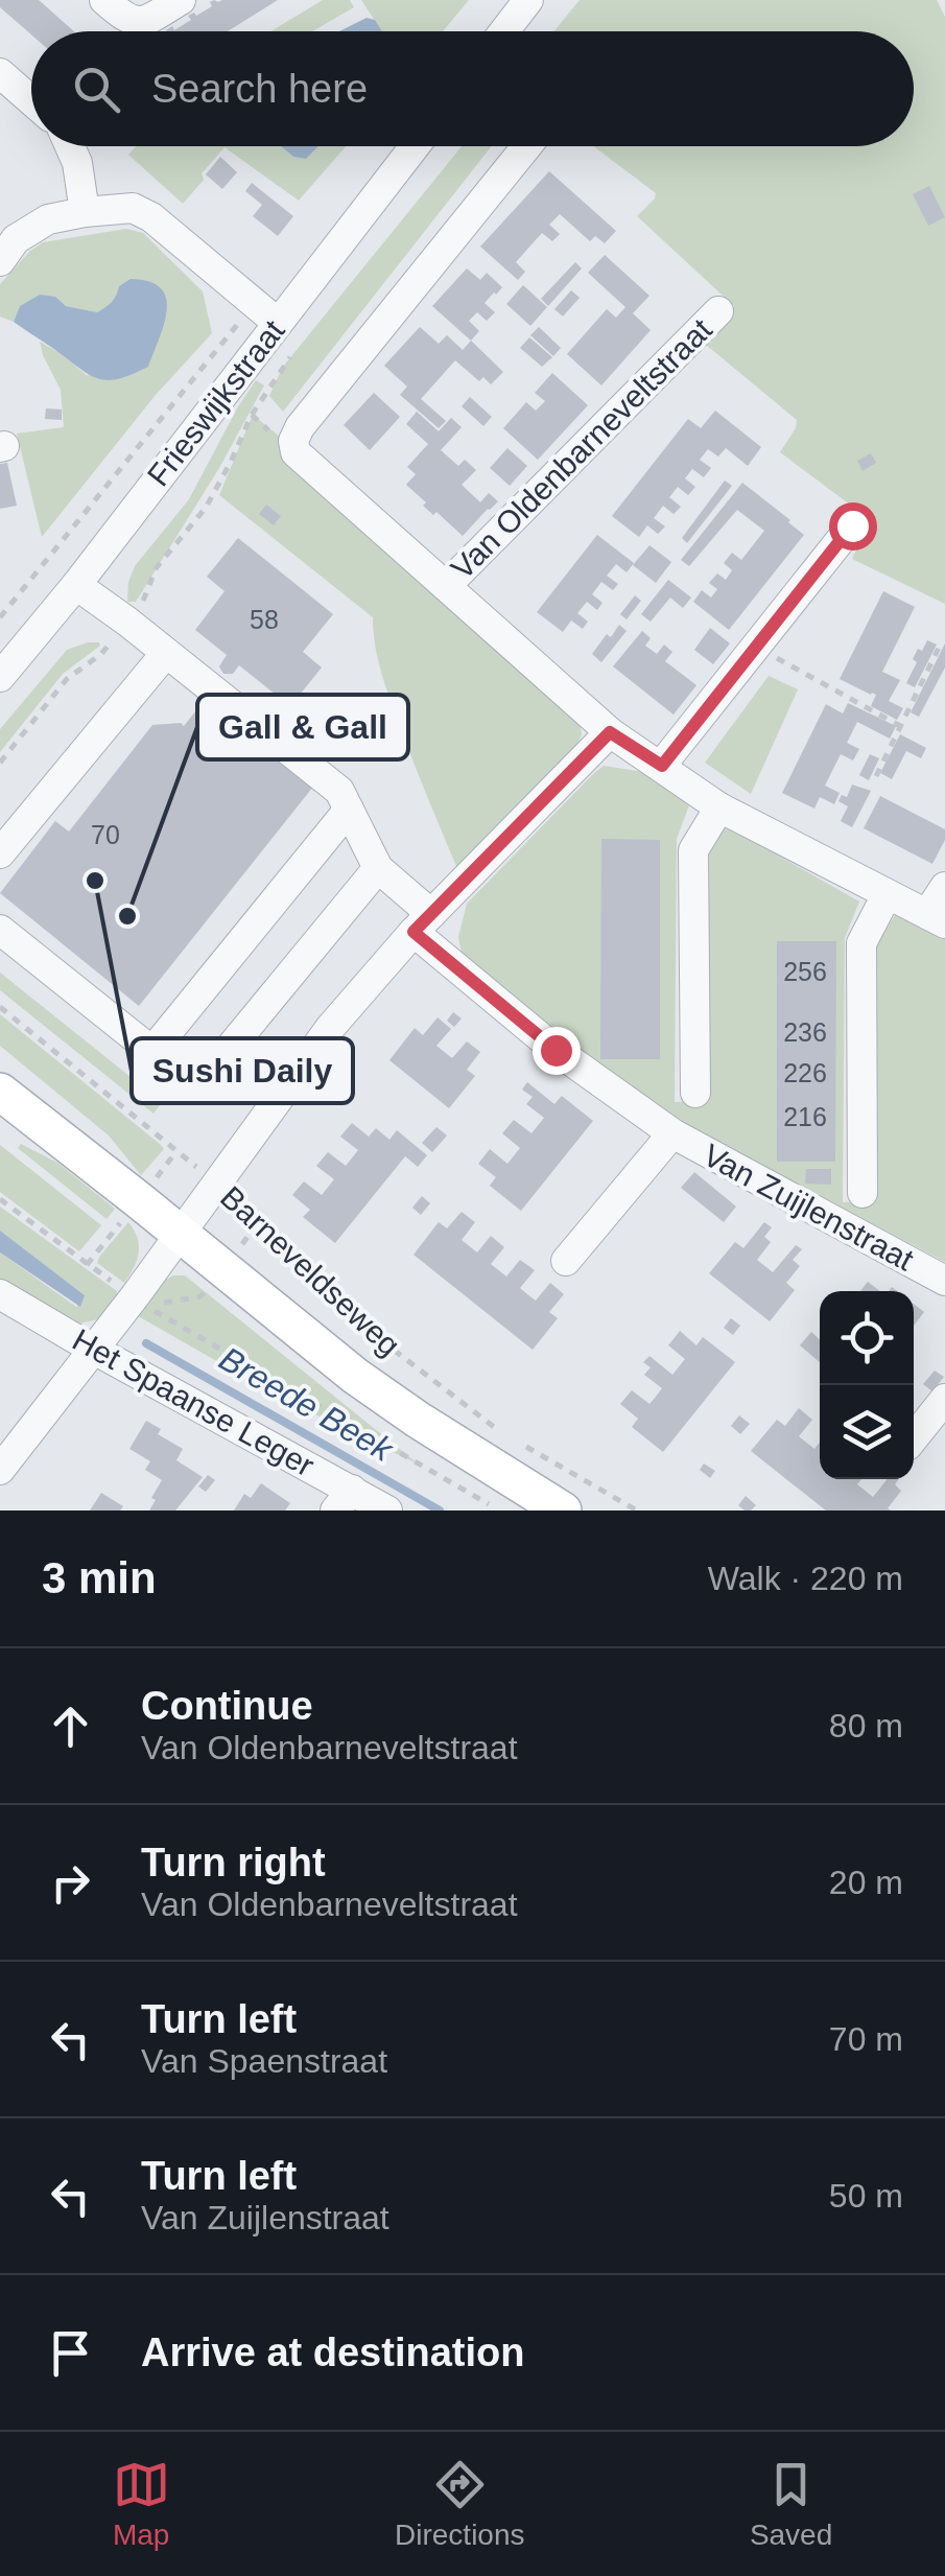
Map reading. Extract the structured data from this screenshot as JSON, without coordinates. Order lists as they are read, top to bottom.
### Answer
{
  "streets": {
    "main road": ["Barneveldseweg"],
    "street": [
      "Frieswijkstraat",
      "Van Oldenbarneveltstraat",
      "Van Zuijlenstraat",
      "Het Spaanse Leger"
    ]
  },
  "water": ["Breede Beek"],
  "places": ["Sushi Daily", "Gall & Gall"],
  "house_numbers": [
    "58",
    "70",
    "256",
    "236",
    "226",
    "216"
  ],
  "page": {
    "search": "Search here",
    "heading": ["3 min", "Walk · 220 m"],
    "list": [
      ["Continue", "Van Oldenbarneveltstraat", "80 m"],
      ["Turn right", "Van Oldenbarneveltstraat", "20 m"],
      ["Turn left", "Van Spaenstraat", "70 m"],
      ["Turn left", "Van Zuijlenstraat", "50 m"],
      "Arrive at destination"
    ],
    "nav": ["Map", "Directions", "Saved"]
  }
}
